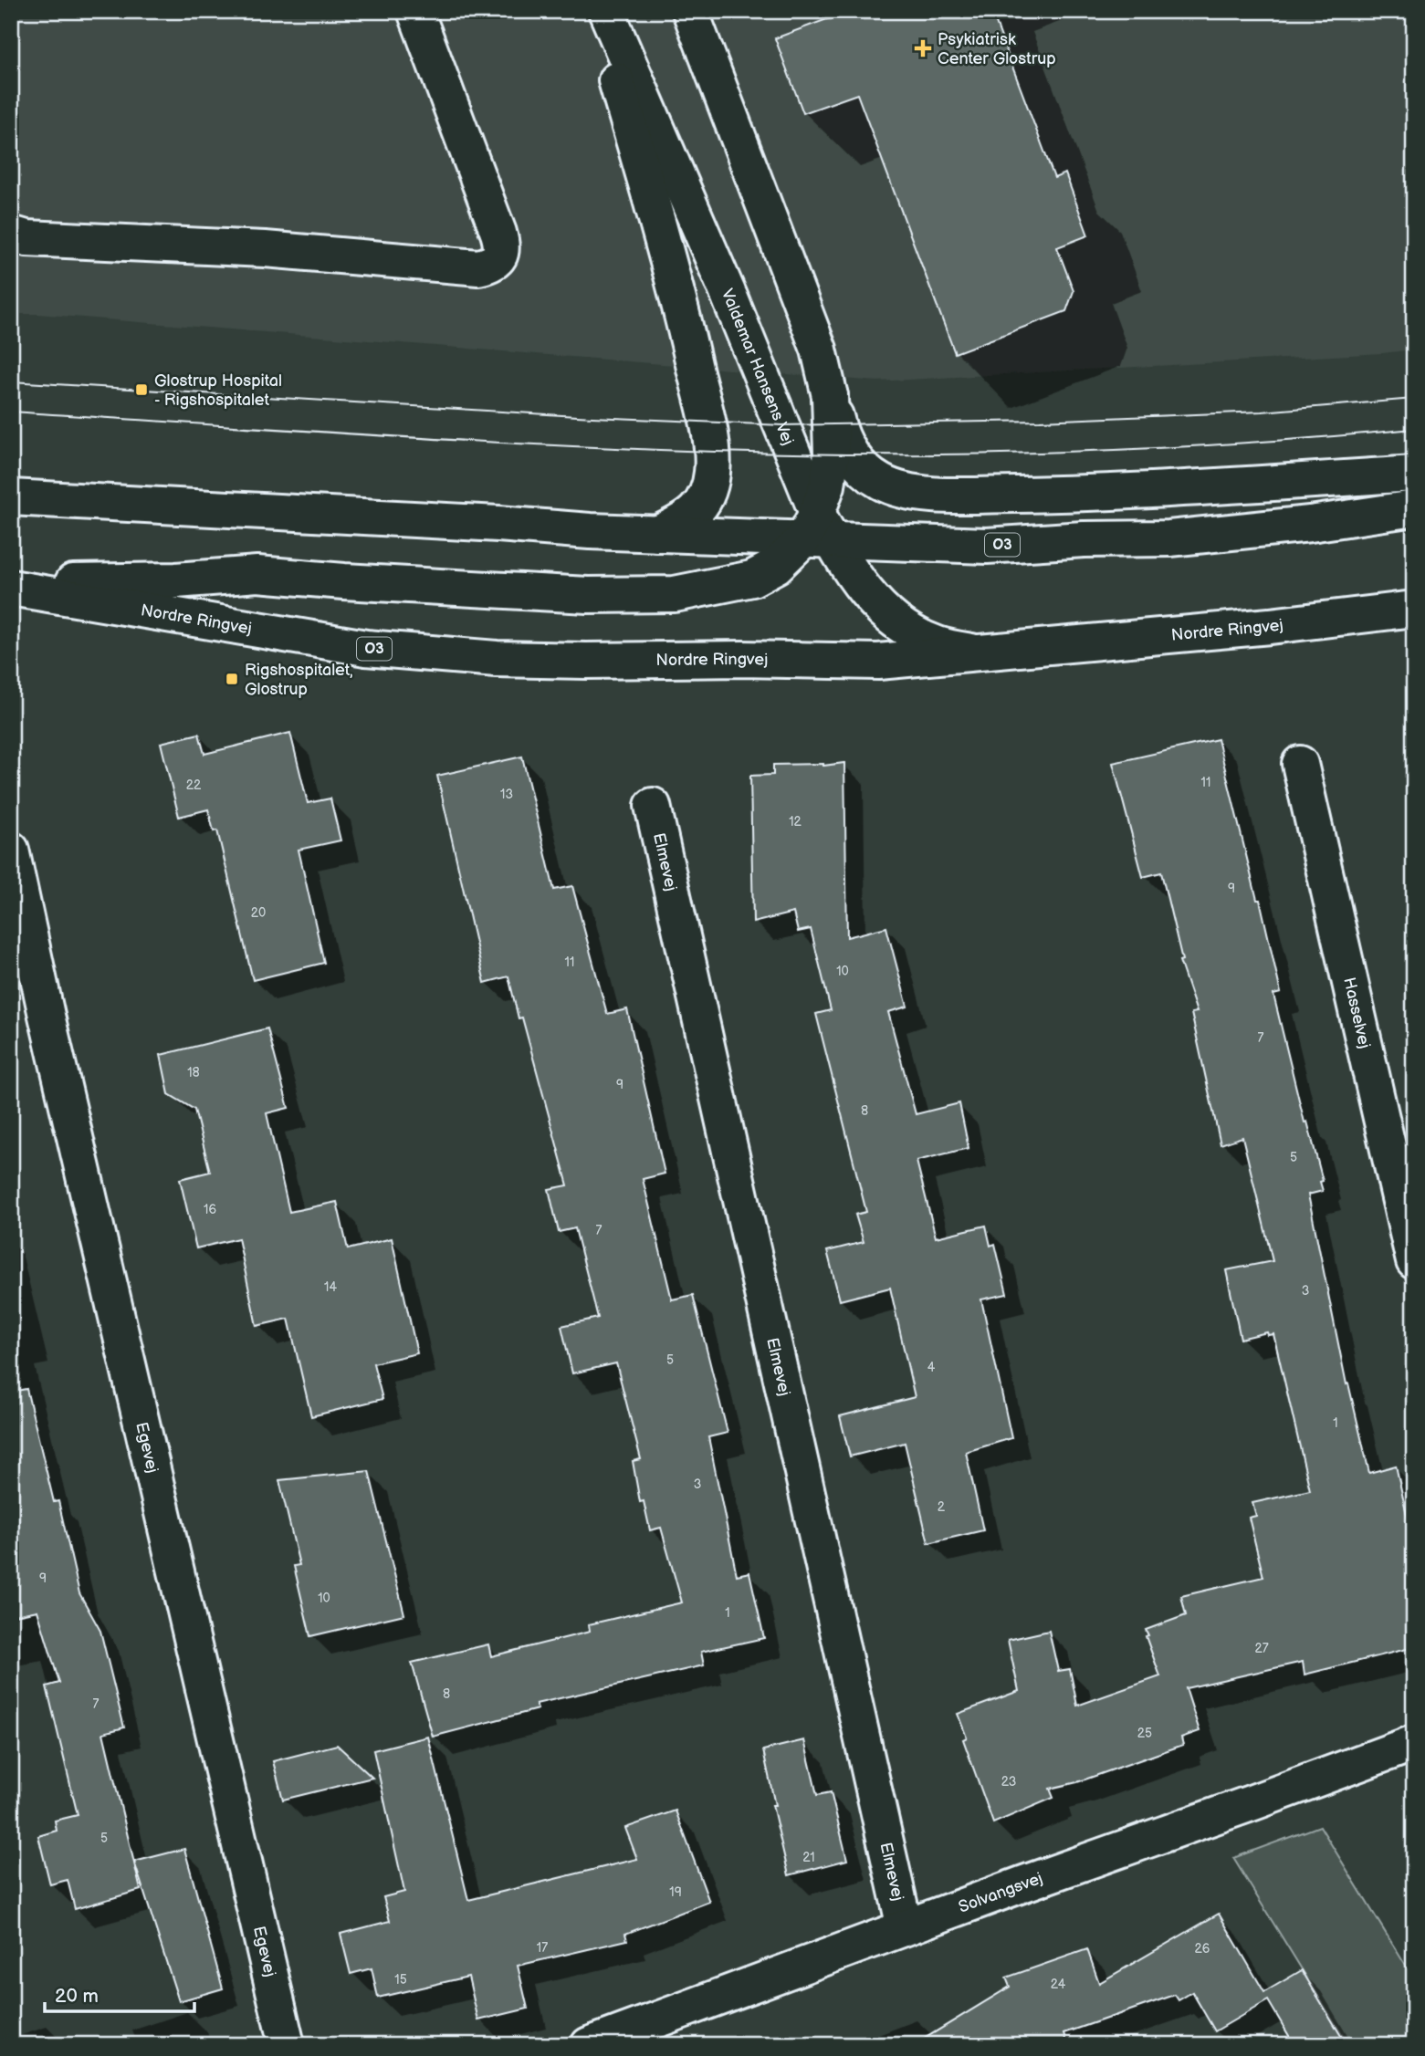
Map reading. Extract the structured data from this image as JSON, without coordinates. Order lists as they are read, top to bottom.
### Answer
{
  "streets": {
    "street": [
      "Valdemar Hansens Vej",
      "O3",
      "Nordre Ringvej",
      "Elmevej",
      "Hasselvej",
      "Egevej",
      "Solvangsvej"
    ]
  },
  "crossings": [
    ["Valdemar Hansens Vej", "O3"],
    ["Valdemar Hansens Vej", "Nordre Ringvej"],
    ["Elmevej", "Solvangsvej"]
  ],
  "places": {
    "health": ["Psykiatrisk Center Glostrup"],
    "transit": ["Glostrup Hospital - Rigshospitalet", "Rigshospitalet, Glostrup"]
  },
  "house_numbers": [
    "11",
    "22",
    "13",
    "12",
    "9",
    "20",
    "11",
    "10",
    "7",
    "18",
    "9",
    "8",
    "5",
    "16",
    "7",
    "14",
    "3",
    "5",
    "4",
    "1",
    "3",
    "2",
    "9",
    "10",
    "1",
    "27",
    "8",
    "7",
    "25",
    "23",
    "5",
    "21",
    "19",
    "17",
    "26",
    "15",
    "24"
  ],
  "scale_bar": "20 m"
}
